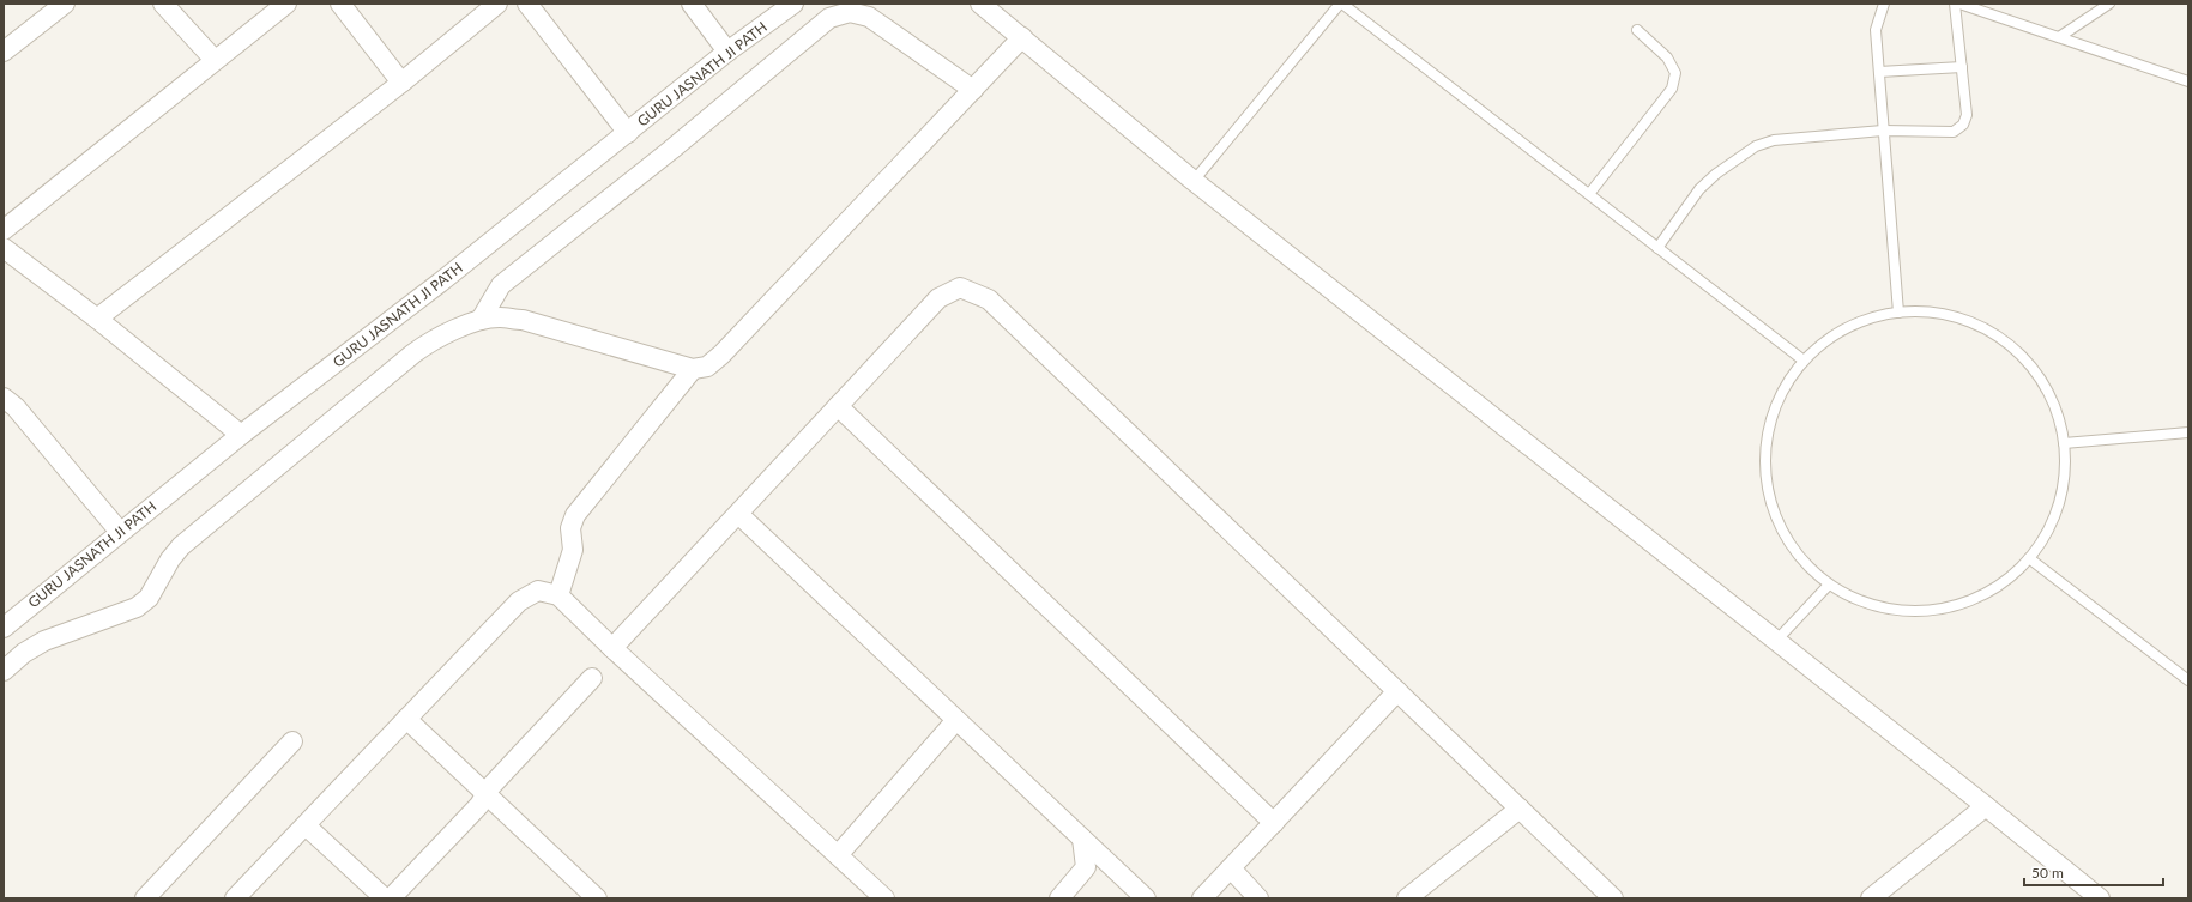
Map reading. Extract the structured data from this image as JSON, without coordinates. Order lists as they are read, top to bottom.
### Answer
{
  "streets": {
    "street": ["GURU JASNATH JI PATH"]
  },
  "scale_bar": "50 m"
}
